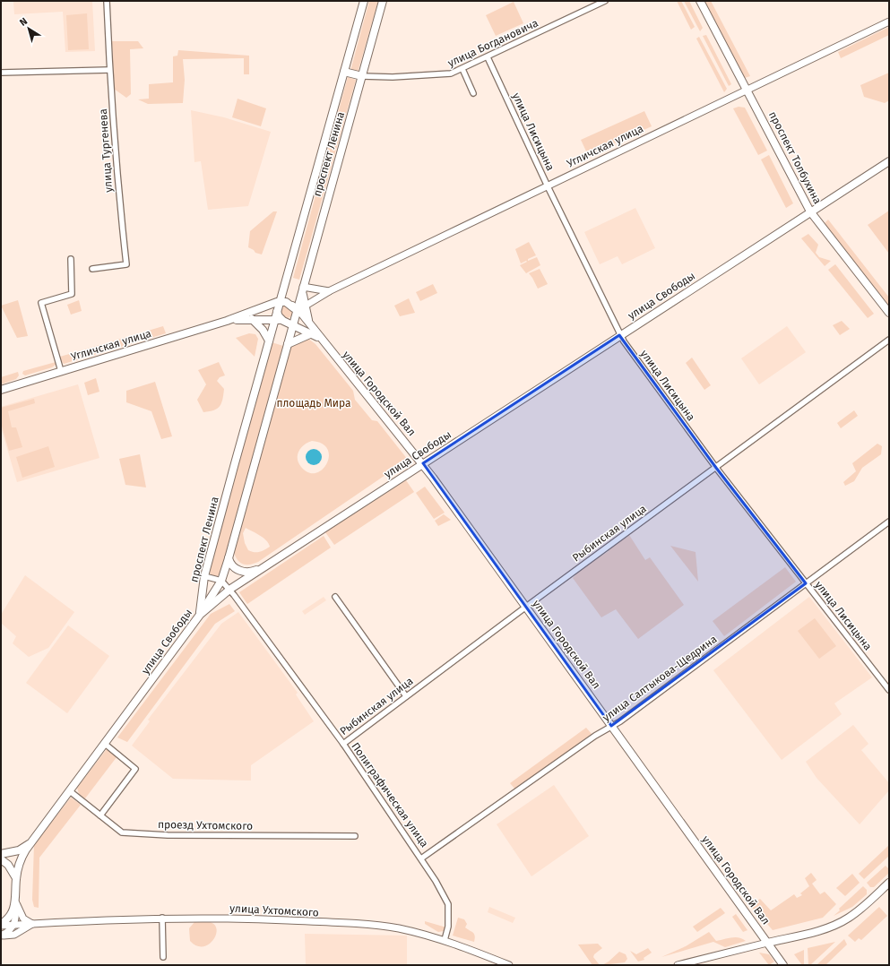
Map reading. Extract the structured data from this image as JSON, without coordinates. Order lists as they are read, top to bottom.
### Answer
{
  "streets": {
    "main road": [
      "Угличская улица",
      "проспект Ленина",
      "проспект Толбухина",
      "улица Свободы",
      "улица Городской Вал"
    ],
    "street": [
      "улица Богдановича",
      "улица Лисицына",
      "улица Тургенева",
      "Рыбинская улица",
      "улица Салтыкова-Щедрина",
      "Полиграфическая улица",
      "проезд Ухтомского",
      "улица Ухтомского"
    ]
  },
  "crossings": [
    ["улица Богдановича", "улица Лисицына"],
    ["улица Богдановича", "проспект Ленина"],
    ["улица Лисицына", "Угличская улица"],
    ["улица Лисицына", "улица Свободы"],
    ["улица Лисицына", "Рыбинская улица"],
    ["улица Лисицына", "улица Салтыкова-Щедрина"],
    ["Угличская улица", "проспект Ленина"],
    ["Угличская улица", "проспект Толбухина"],
    ["Угличская улица", "улица Городской Вал"],
    ["проспект Ленина", "улица Свободы"],
    ["проспект Ленина", "улица Городской Вал"],
    ["проспект Ленина", "Полиграфическая улица"],
    ["проспект Толбухина", "улица Свободы"],
    ["улица Свободы", "улица Городской Вал"],
    ["улица Свободы", "Полиграфическая улица"],
    ["улица Свободы", "проезд Ухтомского"],
    ["улица Городской Вал", "Рыбинская улица"],
    ["улица Городской Вал", "улица Салтыкова-Щедрина"],
    ["Рыбинская улица", "Полиграфическая улица"],
    ["улица Салтыкова-Щедрина", "Полиграфическая улица"],
    ["Полиграфическая улица", "улица Ухтомского"]
  ],
  "parks": ["площадь Мира"],
  "north": "top left"
}
